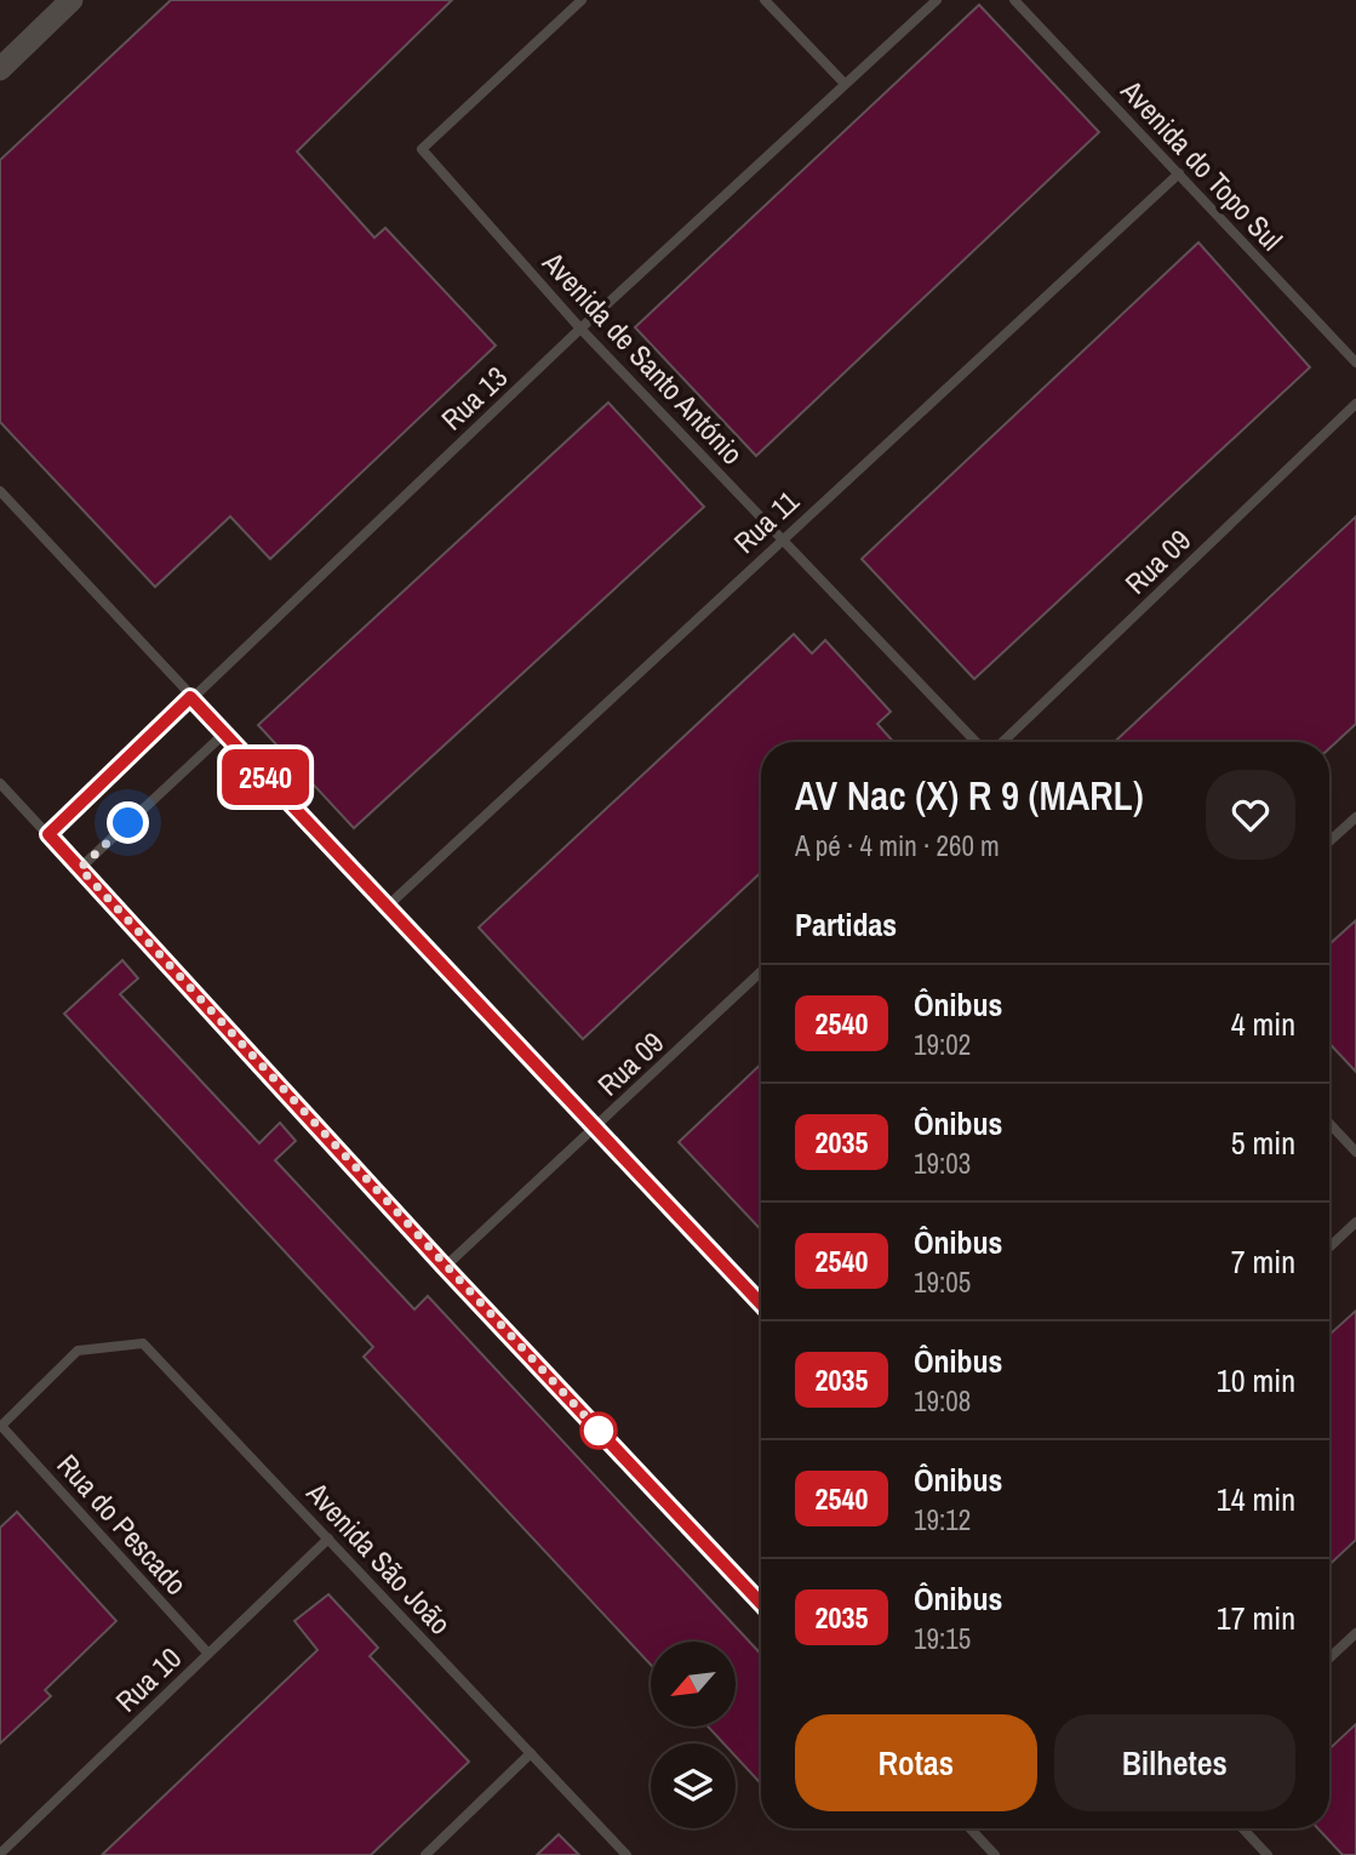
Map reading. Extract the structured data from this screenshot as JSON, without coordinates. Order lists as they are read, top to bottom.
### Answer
{
  "streets": {
    "lane": [
      "Avenida do Topo Sul",
      "Avenida de Santo António",
      "Rua 13",
      "Rua 11",
      "Rua 09",
      "Rua do Pescado",
      "Avenida São João",
      "Rua 10"
    ]
  },
  "crossings": [
    ["Avenida do Topo Sul", "Rua 11"],
    ["Avenida de Santo António", "Rua 13"],
    ["Avenida de Santo António", "Rua 11"],
    ["Rua do Pescado", "Avenida São João"],
    ["Rua do Pescado", "Rua 10"],
    ["Avenida São João", "Rua 10"]
  ],
  "lines": ["bus line 2540"],
  "north": "bottom left",
  "page": {
    "on_map": "2540",
    "heading": [
      ["AV Nac (X) R 9 (MARL)", "A pé · 4 min · 260 m"],
      "Partidas"
    ],
    "list": [
      {
        "mark": "2540",
        "name": "Ônibus",
        "note": "19:02",
        "value": "4 min"
      },
      {
        "mark": "2035",
        "name": "Ônibus",
        "note": "19:03",
        "value": "5 min"
      },
      {
        "mark": "2540",
        "name": "Ônibus",
        "note": "19:05",
        "value": "7 min"
      },
      {
        "mark": "2035",
        "name": "Ônibus",
        "note": "19:08",
        "value": "10 min"
      },
      {
        "mark": "2540",
        "name": "Ônibus",
        "note": "19:12",
        "value": "14 min"
      },
      {
        "mark": "2035",
        "name": "Ônibus",
        "note": "19:15",
        "value": "17 min"
      }
    ],
    "buttons": ["Rotas", "Bilhetes"]
  }
}
